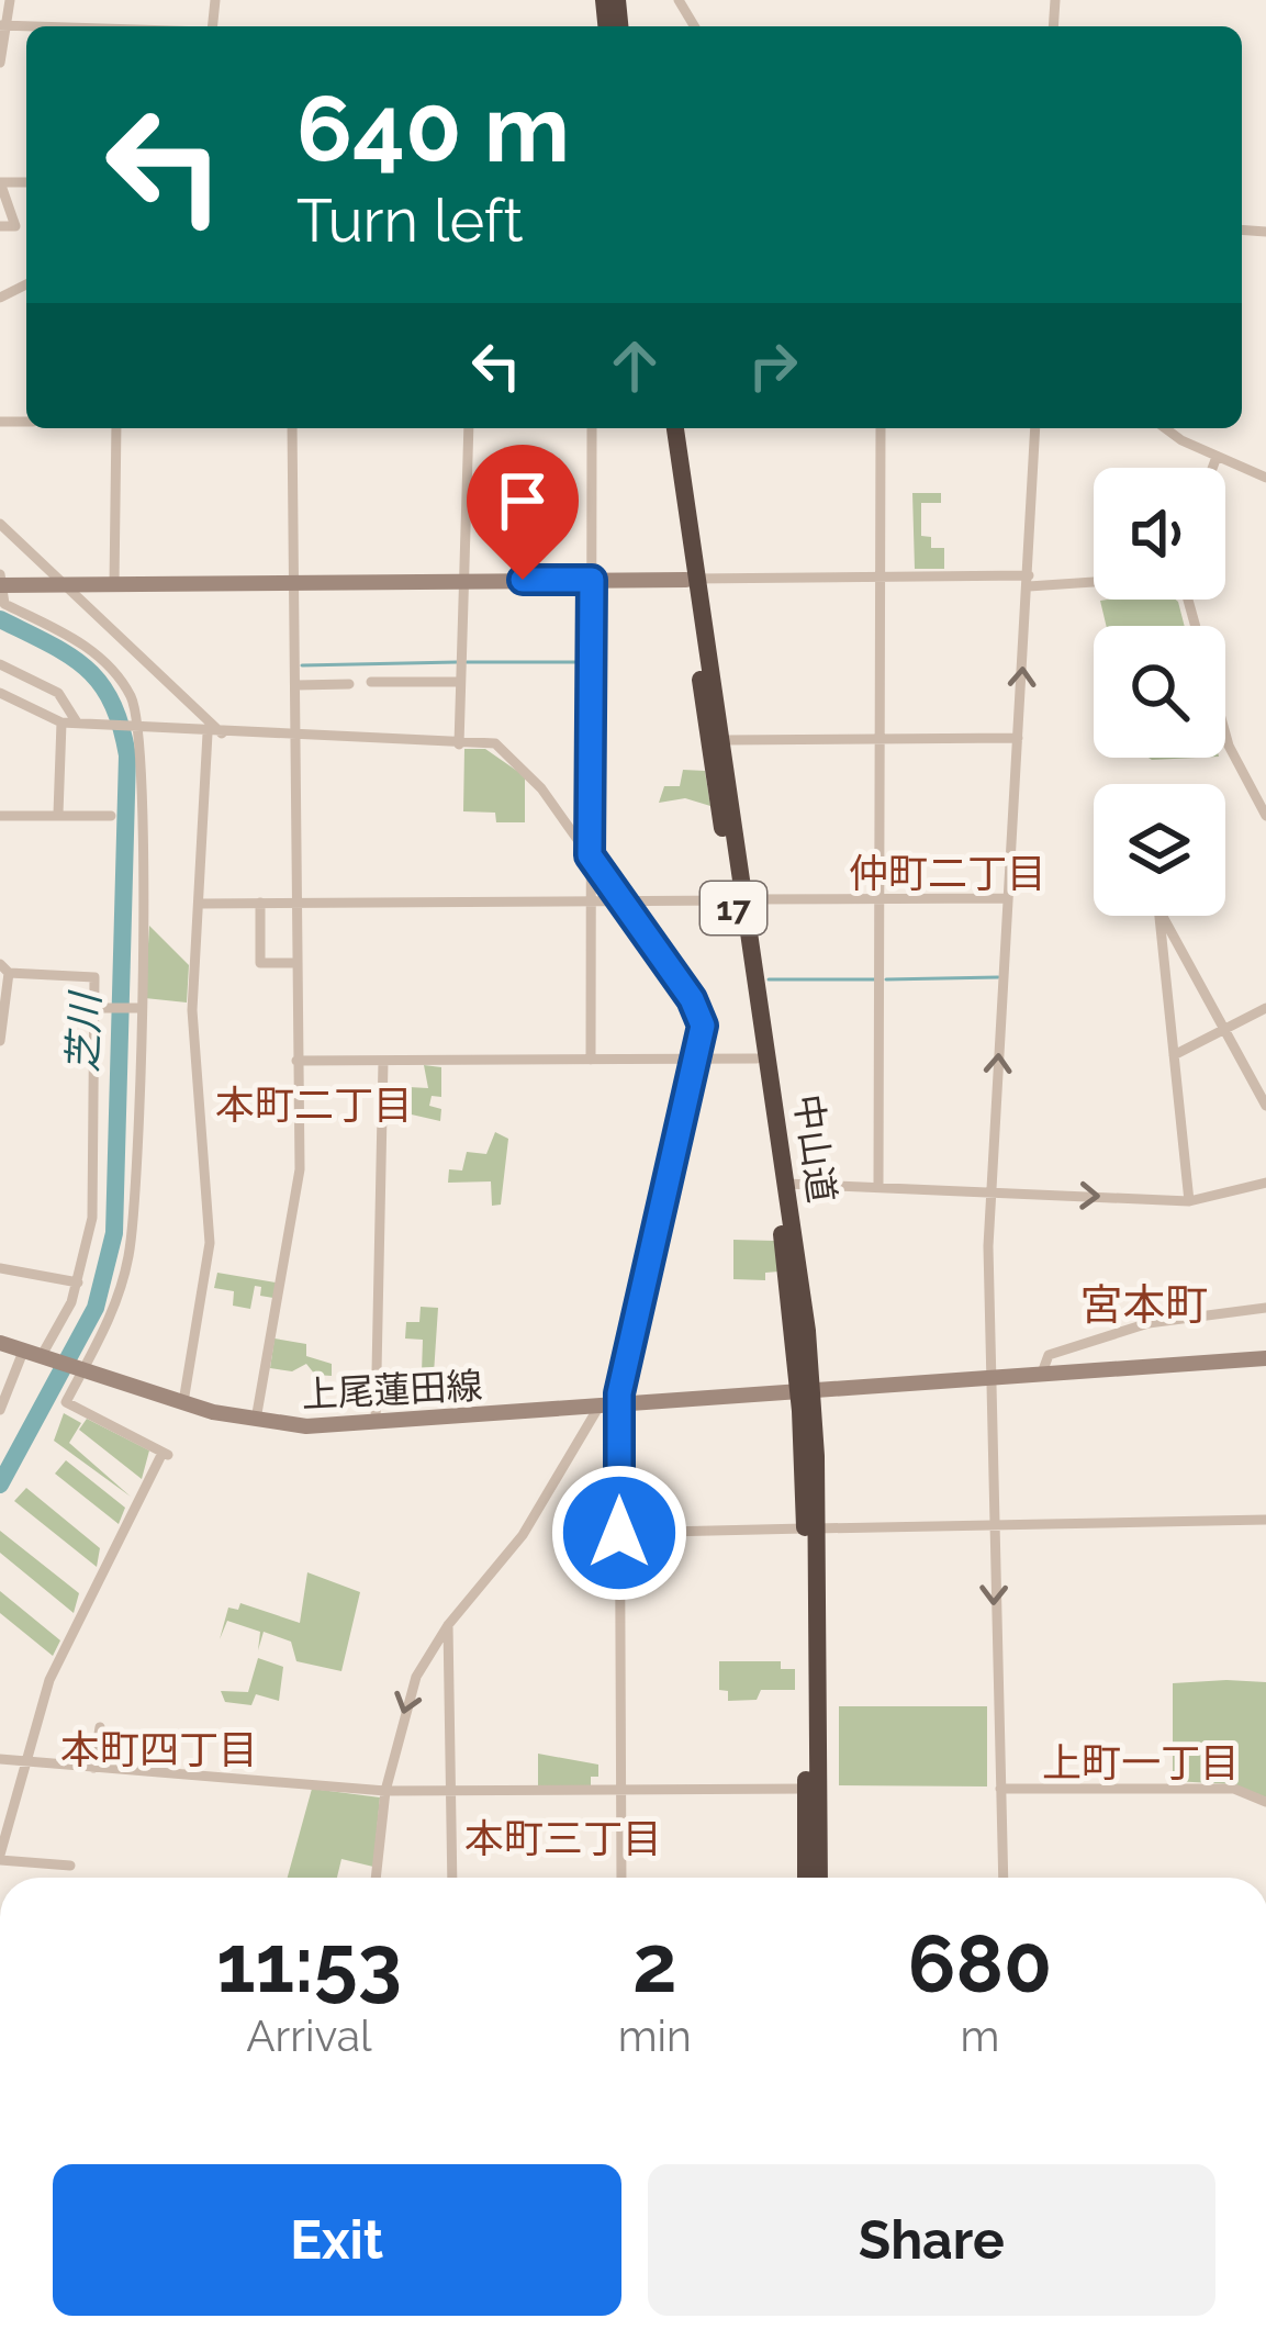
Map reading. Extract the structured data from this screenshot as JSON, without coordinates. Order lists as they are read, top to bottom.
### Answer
{
  "streets": {
    "highway": ["17", "中山道"],
    "main road": ["上尾蓮田線"]
  },
  "crossings": [
    ["中山道", "上尾蓮田線"]
  ],
  "districts": [
    "仲町二丁目",
    "本町二丁目",
    "宮本町",
    "本町四丁目",
    "上町一丁目",
    "本町三丁目"
  ],
  "water": ["芝川"],
  "page": {
    "turn": ["640 m", "Turn left"],
    "eta": [
      "11:53",
      "Arrival",
      "2",
      "min",
      "680",
      "m"
    ],
    "buttons": ["Exit", "Share"]
  }
}
